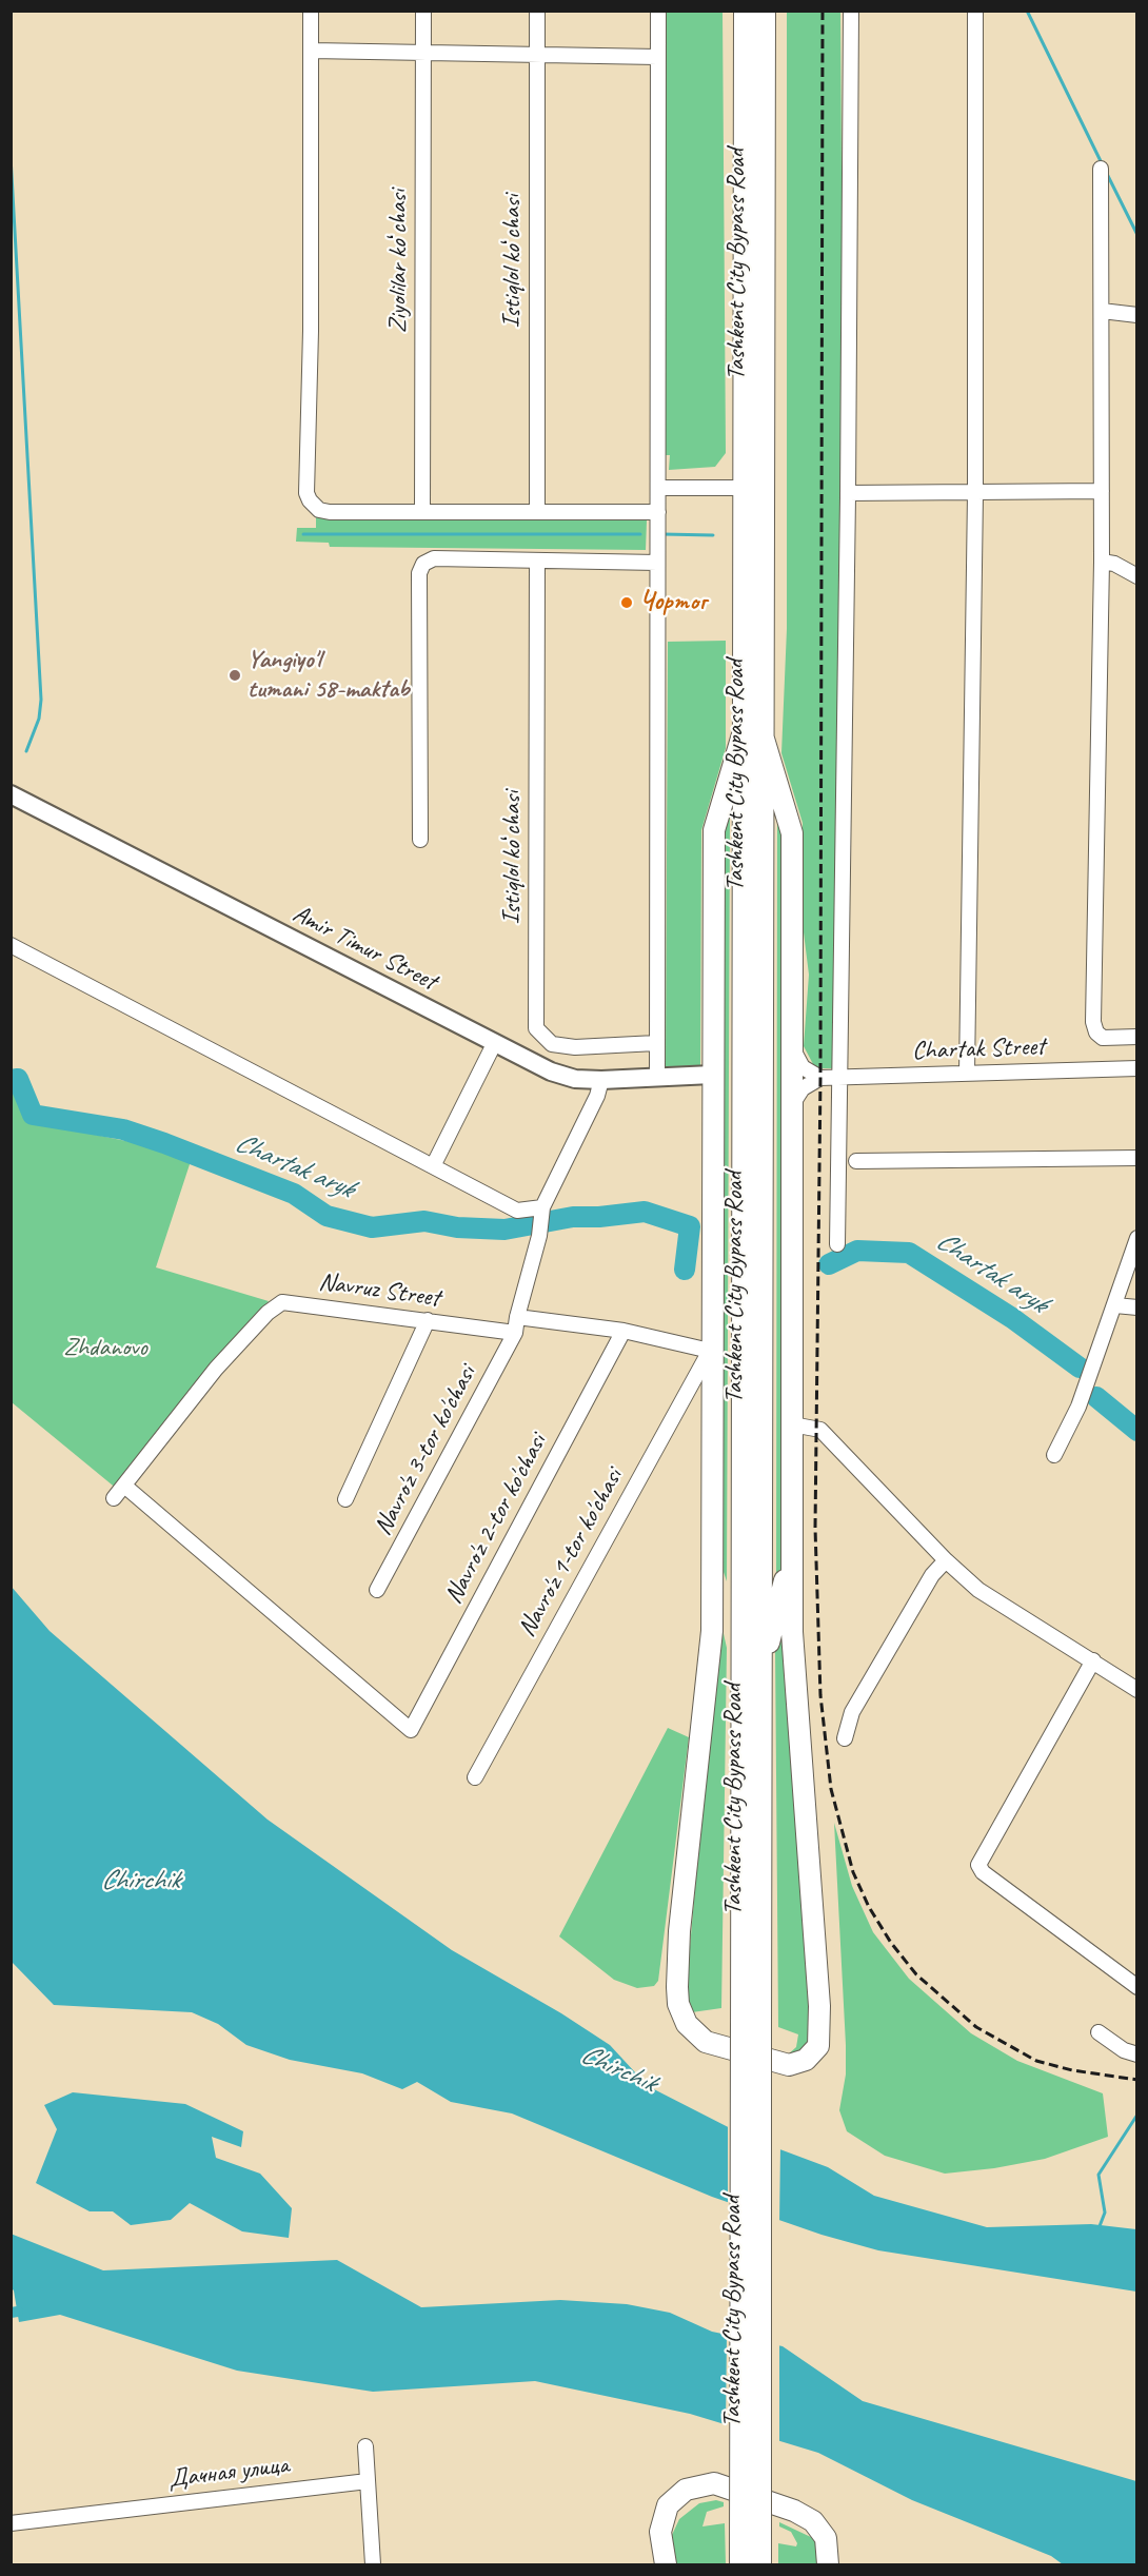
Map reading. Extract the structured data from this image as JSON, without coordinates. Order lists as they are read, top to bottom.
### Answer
{
  "streets": {
    "highway": ["Tashkent City Bypass Road"],
    "main road": ["Amir Timur Street"],
    "street": [
      "Ziyolilar koʻchasi",
      "Istiqlol koʻchasi",
      "Chartak Street",
      "Navruz Street",
      "Navro'z 3-tor ko'chasi",
      "Navro'z 2-tor ko'chasi",
      "Navro'z 1-tor ko'chasi",
      "Дачная улица"
    ]
  },
  "crossings": [
    ["Navruz Street", "Navro'z 3-tor ko'chasi"],
    ["Navruz Street", "Navro'z 2-tor ko'chasi"]
  ],
  "water": ["Chartak aryk", "Chirchik"],
  "parks": ["Zhdanovo"],
  "places": ["Чортог", "Yangiyo'l tumani 58-maktab"]
}
